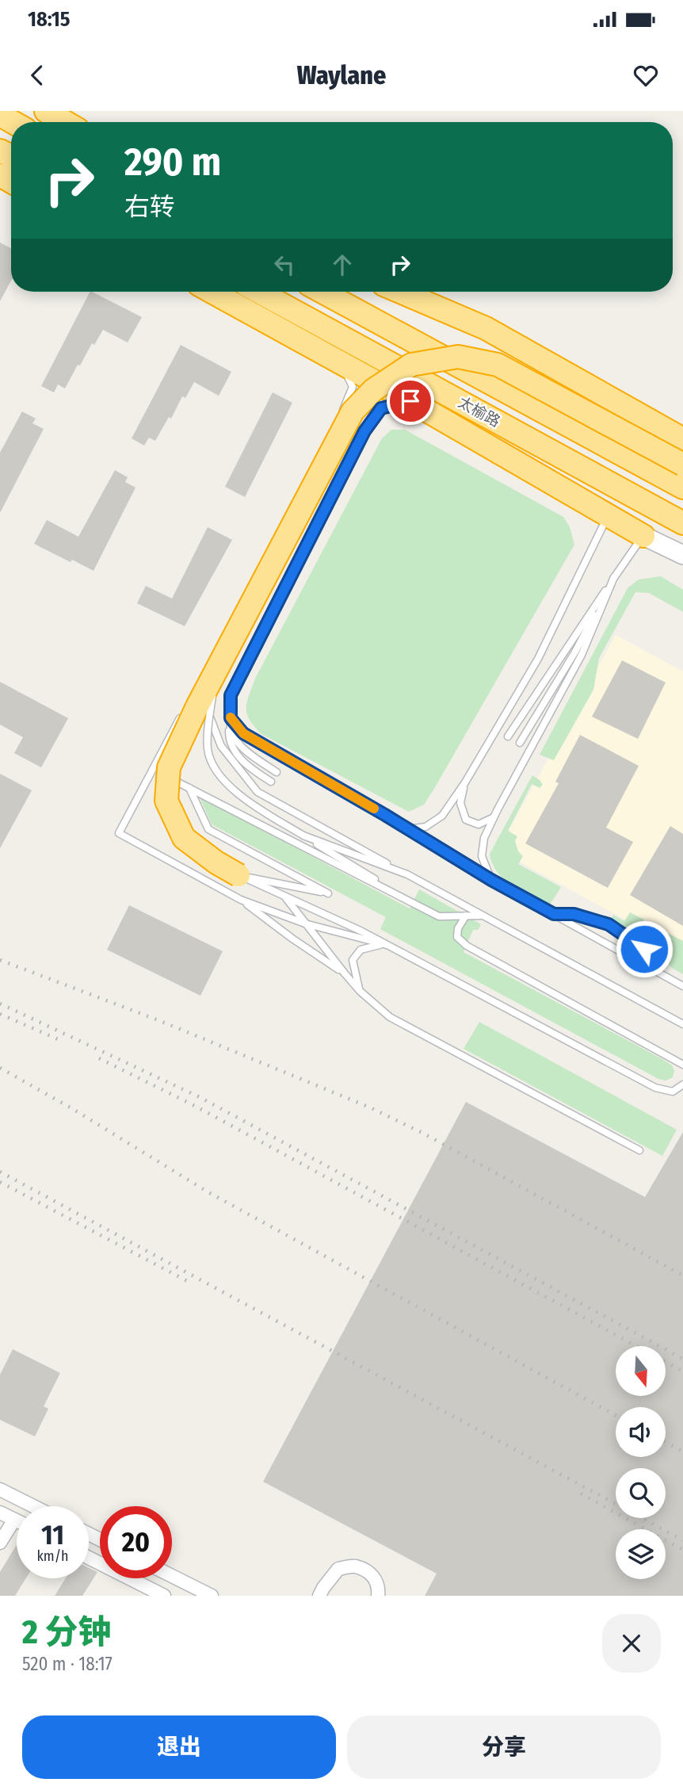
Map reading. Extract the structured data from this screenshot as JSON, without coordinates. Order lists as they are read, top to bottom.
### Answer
{
  "streets": {
    "highway": ["太榆路"]
  },
  "north": "bottom",
  "page": {
    "status": "18:15",
    "header": "Waylane",
    "turn": ["290 m", "右转"],
    "speed": "11 km/h",
    "limit": "20",
    "heading": ["2 分钟", "520 m · 18:17"],
    "buttons": ["退出", "分享"]
  }
}
